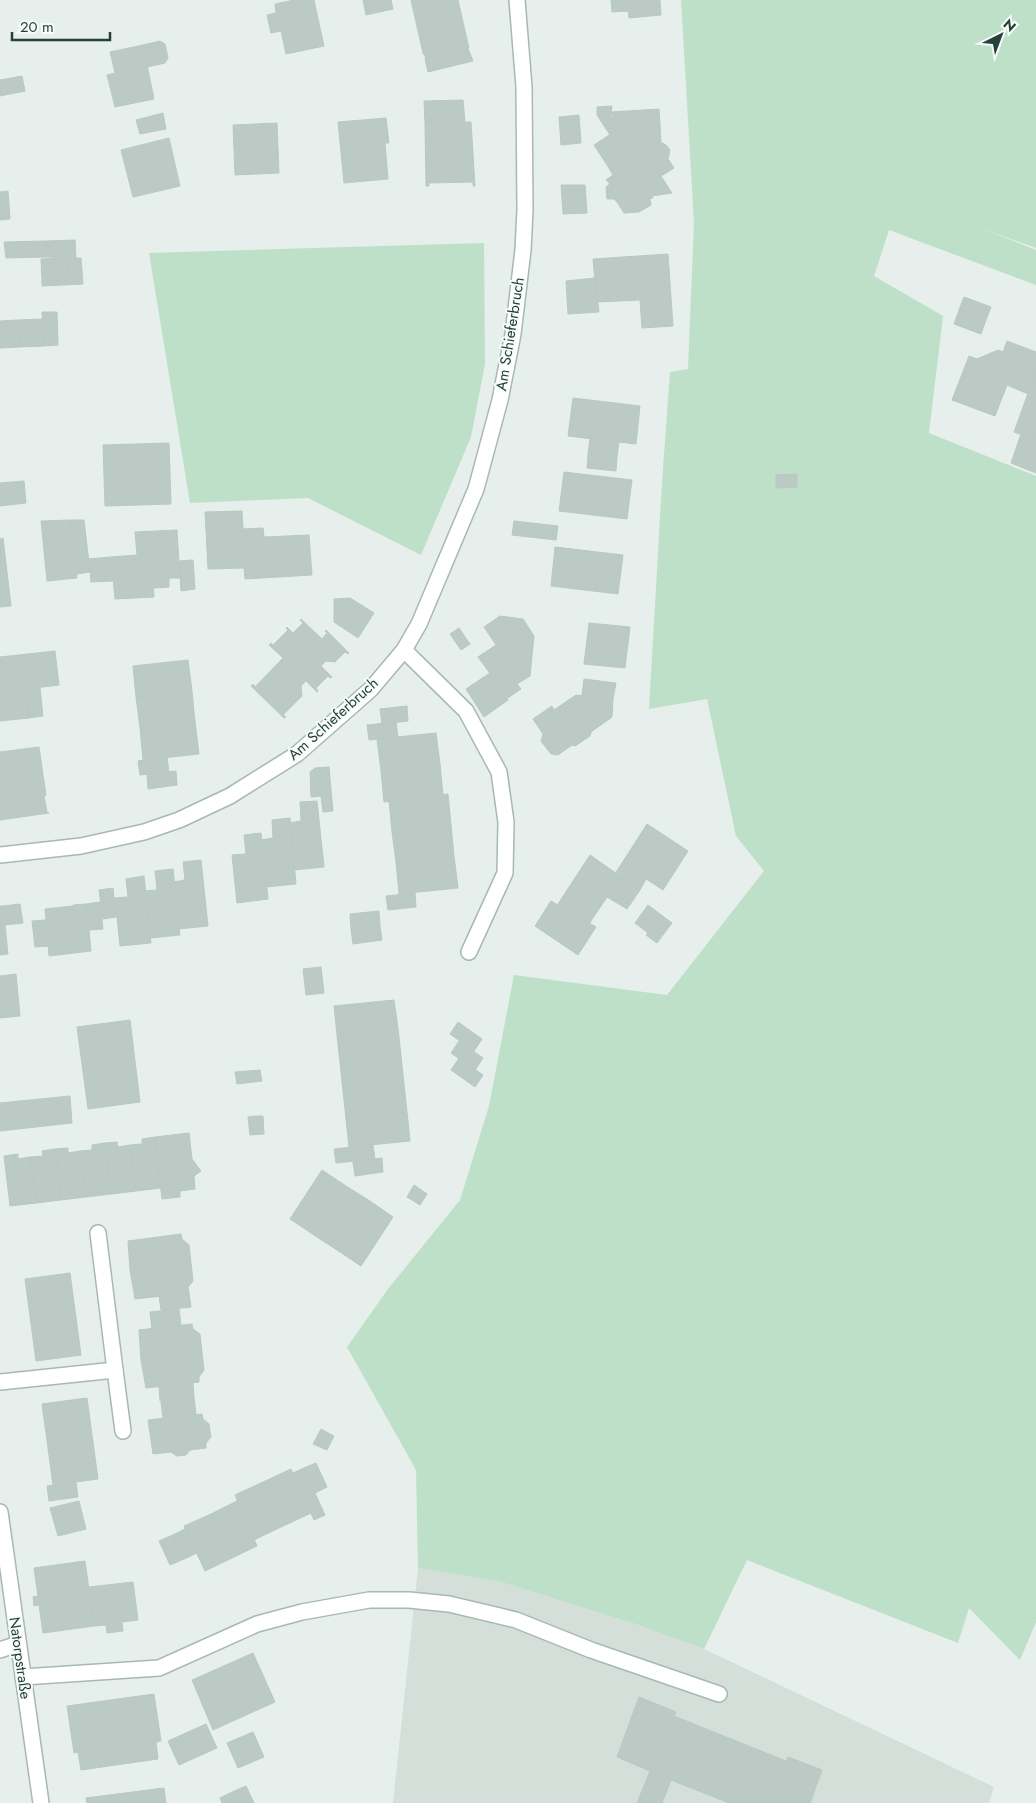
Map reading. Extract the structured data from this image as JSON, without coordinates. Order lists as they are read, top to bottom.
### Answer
{
  "streets": {
    "street": ["Am Schieferbruch", "Natorpstraße"]
  },
  "scale_bar": "20 m",
  "north": "top right"
}
